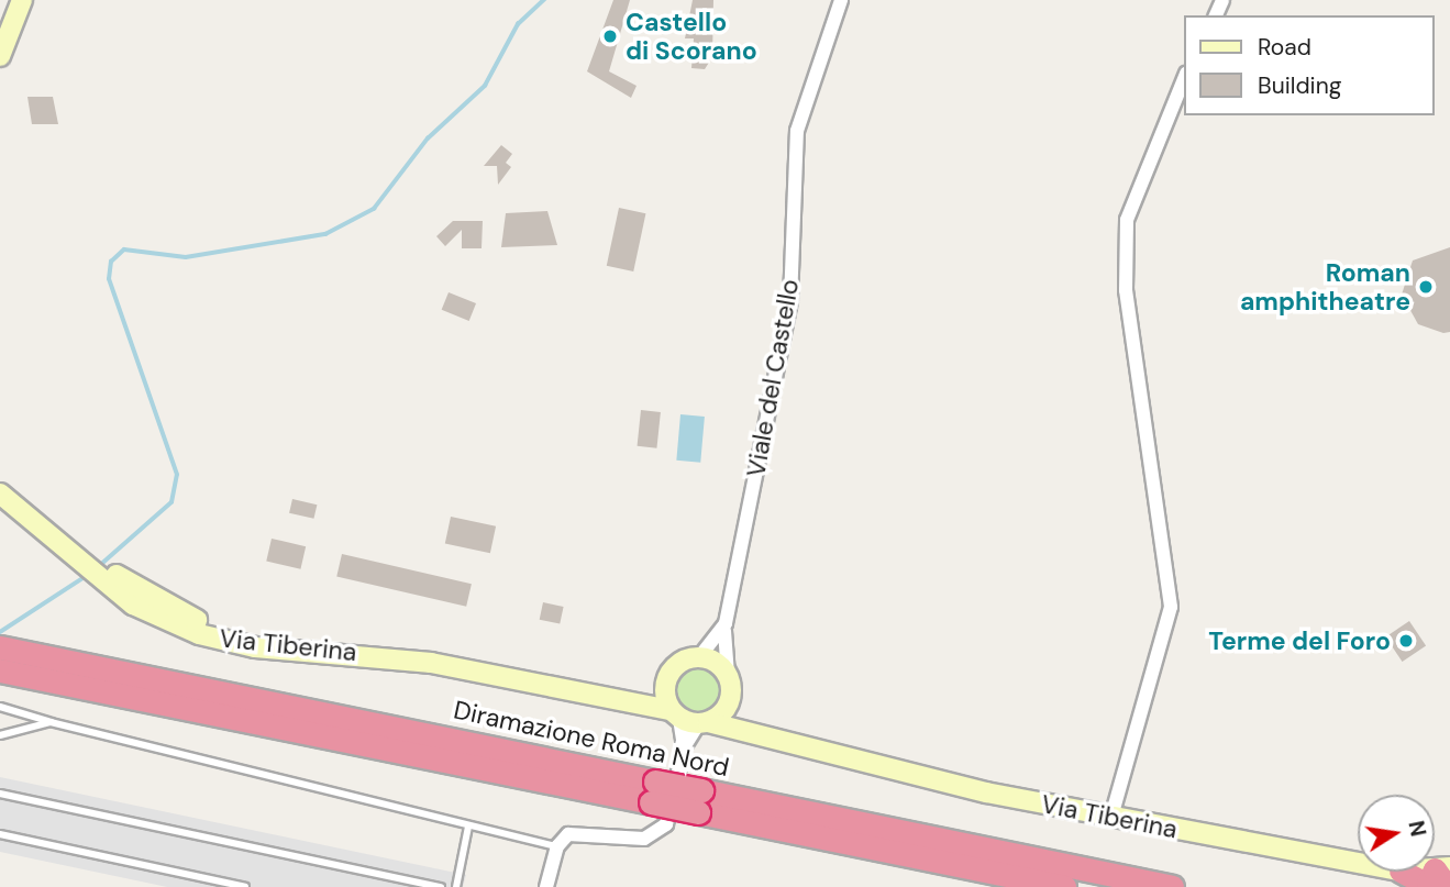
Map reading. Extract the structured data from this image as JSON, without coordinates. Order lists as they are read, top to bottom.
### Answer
{
  "streets": {
    "highway": ["Diramazione Roma Nord"],
    "main road": ["Via Tiberina"],
    "street": ["Viale del Castello"]
  },
  "places": ["Castello di Scorano", "Roman amphitheatre", "Terme del Foro"],
  "legend": ["Road", "Building"],
  "north": "right"
}
